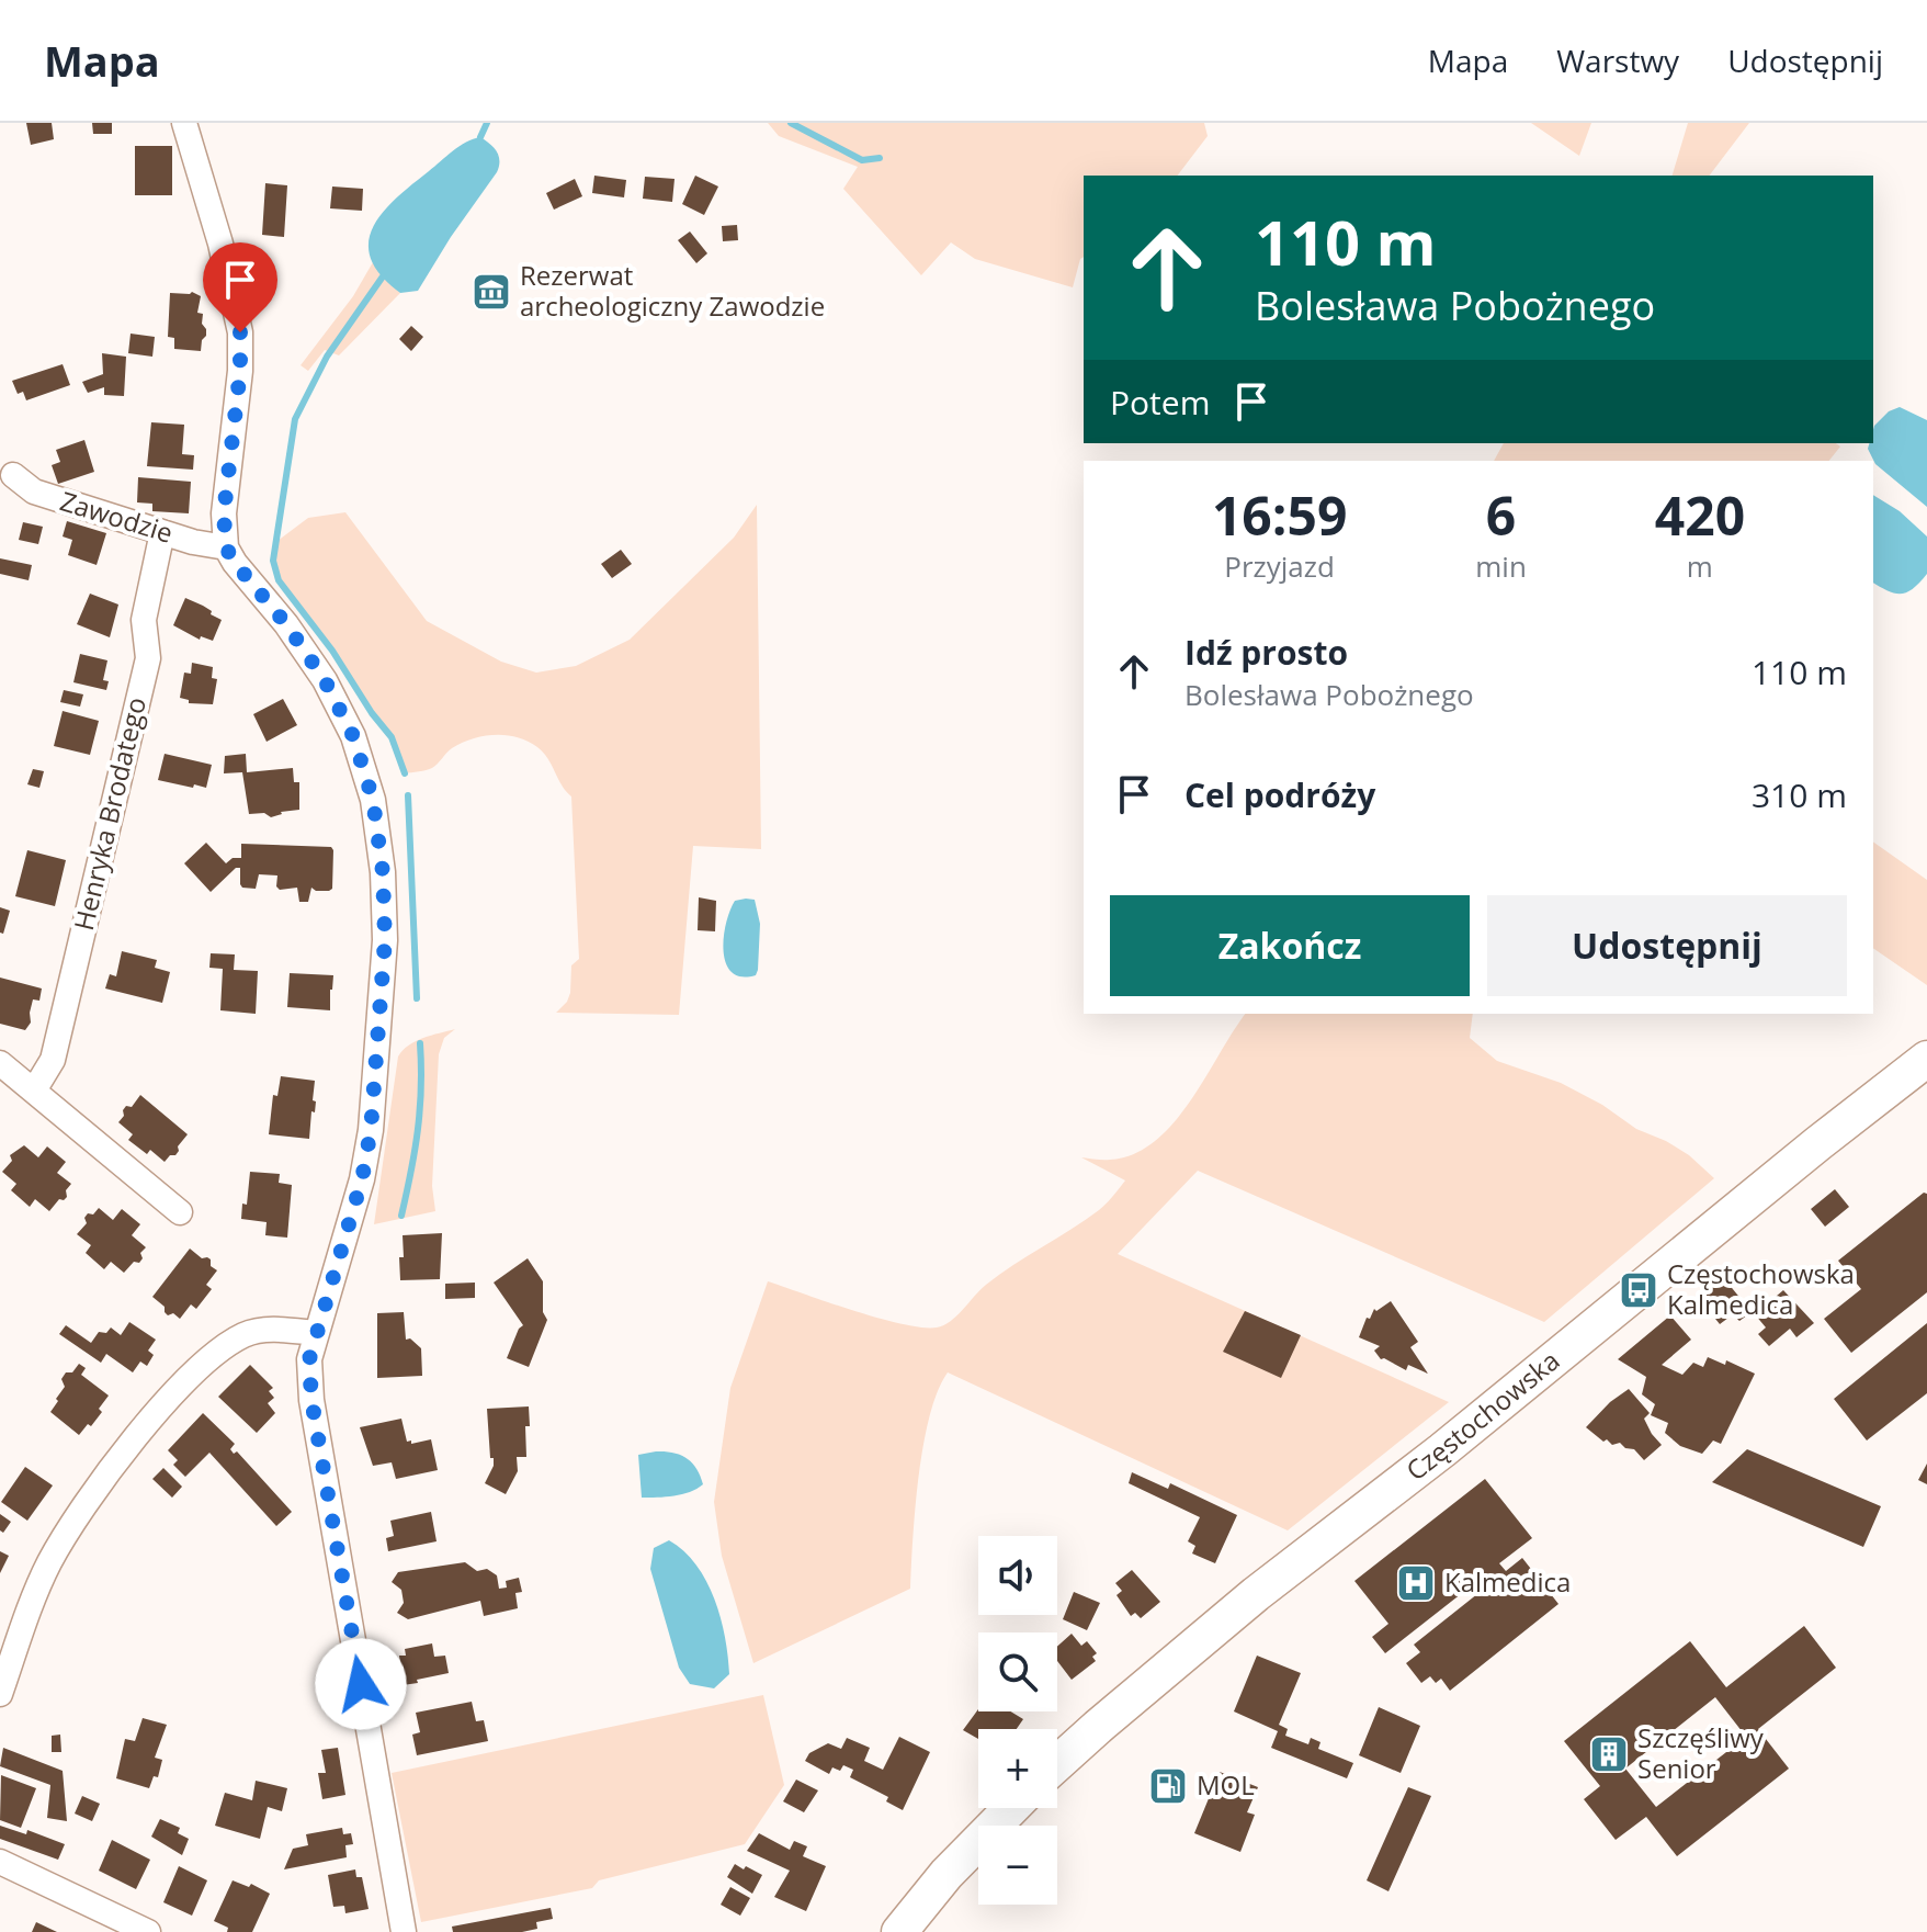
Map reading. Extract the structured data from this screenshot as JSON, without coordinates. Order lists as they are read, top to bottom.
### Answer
{
  "streets": {
    "main road": ["Częstochowska"],
    "street": ["Zawodzie", "Henryka Brodatego"]
  },
  "crossings": [
    ["Zawodzie", "Henryka Brodatego"]
  ],
  "places": {
    "museum": ["Rezerwat archeologiczny Zawodzie"],
    "bus stop": ["Częstochowska Kalmedica"],
    "hospital": ["Kalmedica"],
    "building": ["Szczęśliwy Senior"],
    "fuel station": ["MOL"]
  },
  "page": {
    "header": "Mapa",
    "nav": ["Mapa", "Warstwy", "Udostępnij"],
    "turn": ["110 m", "Bolesława Pobożnego"],
    "then": "Potem",
    "eta": [
      "16:59",
      "Przyjazd",
      "6",
      "min",
      "420",
      "m"
    ],
    "list": [
      {
        "name": "Idź prosto",
        "note": "Bolesława Pobożnego",
        "value": "110 m"
      },
      {
        "name": "Cel podróży",
        "value": "310 m"
      }
    ],
    "buttons": ["Zakończ", "Udostępnij"],
    "map_buttons": ["+", "−"]
  }
}
